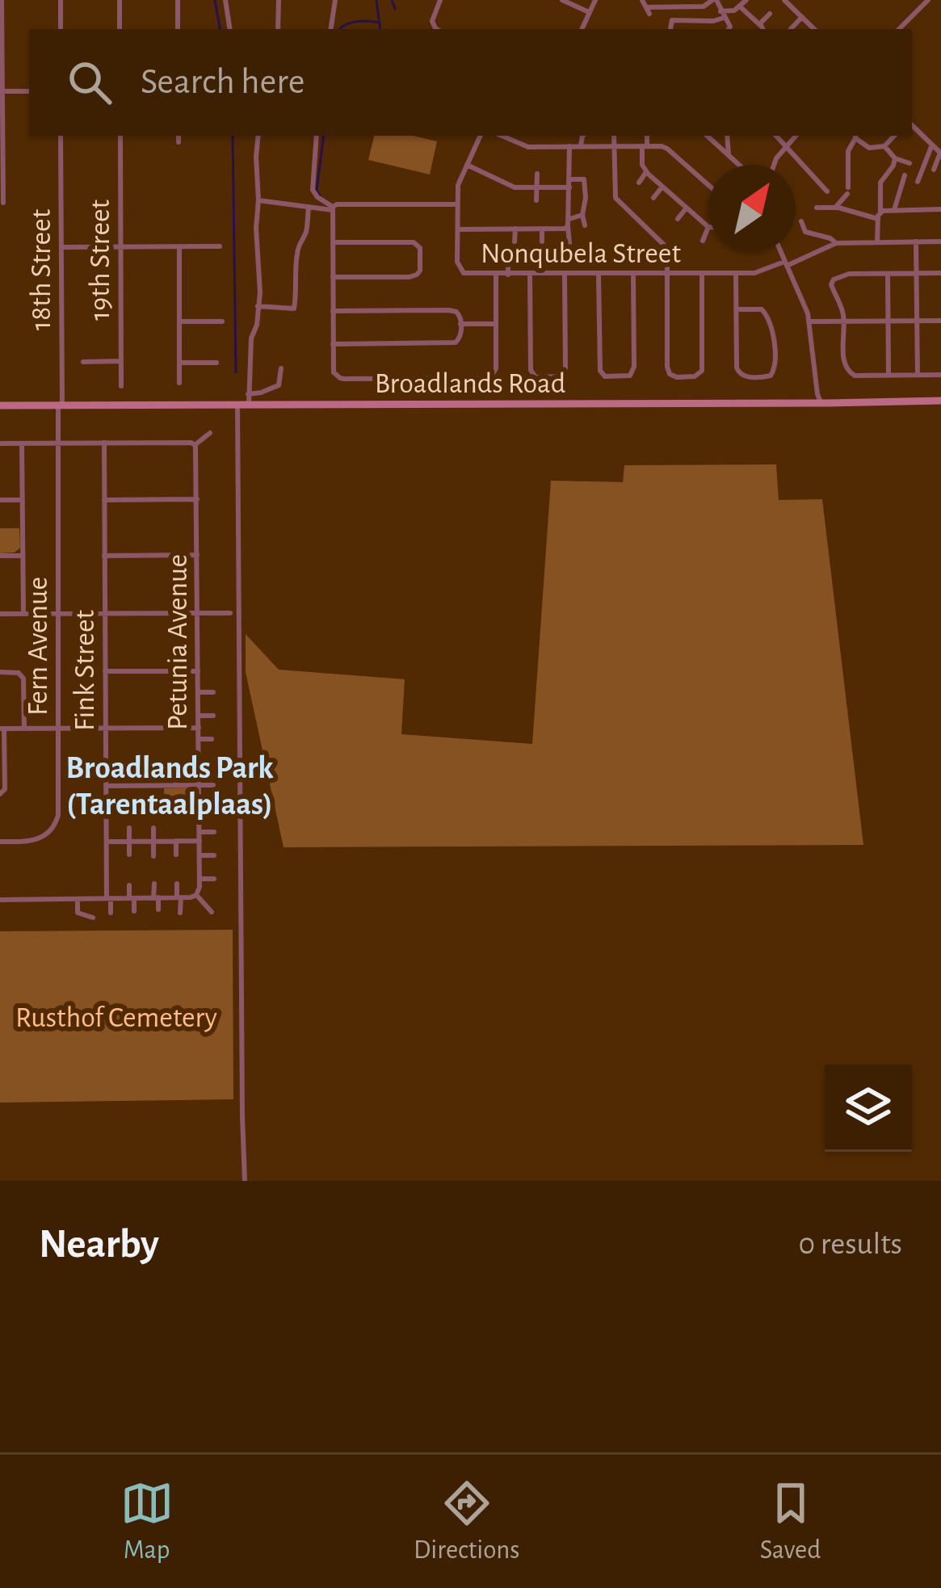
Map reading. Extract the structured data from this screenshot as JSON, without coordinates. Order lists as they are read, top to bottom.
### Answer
{
  "streets": {
    "main road": ["Broadlands Road"],
    "street": [
      "Nonqubela Street",
      "19th Street",
      "18th Street",
      "Petunia Avenue",
      "Fern Avenue",
      "Fink Street"
    ]
  },
  "crossings": [
    ["18th Street", "Broadlands Road"],
    ["18th Street", "Fern Avenue"],
    ["Broadlands Road", "Fern Avenue"]
  ],
  "districts": ["Broadlands Park (Tarentaalplaas)"],
  "parks": ["Rusthof Cemetery"],
  "north": "top right",
  "page": {
    "search": "Search here",
    "heading": ["Nearby", "0 results"],
    "nav": ["Map", "Directions", "Saved"]
  }
}
